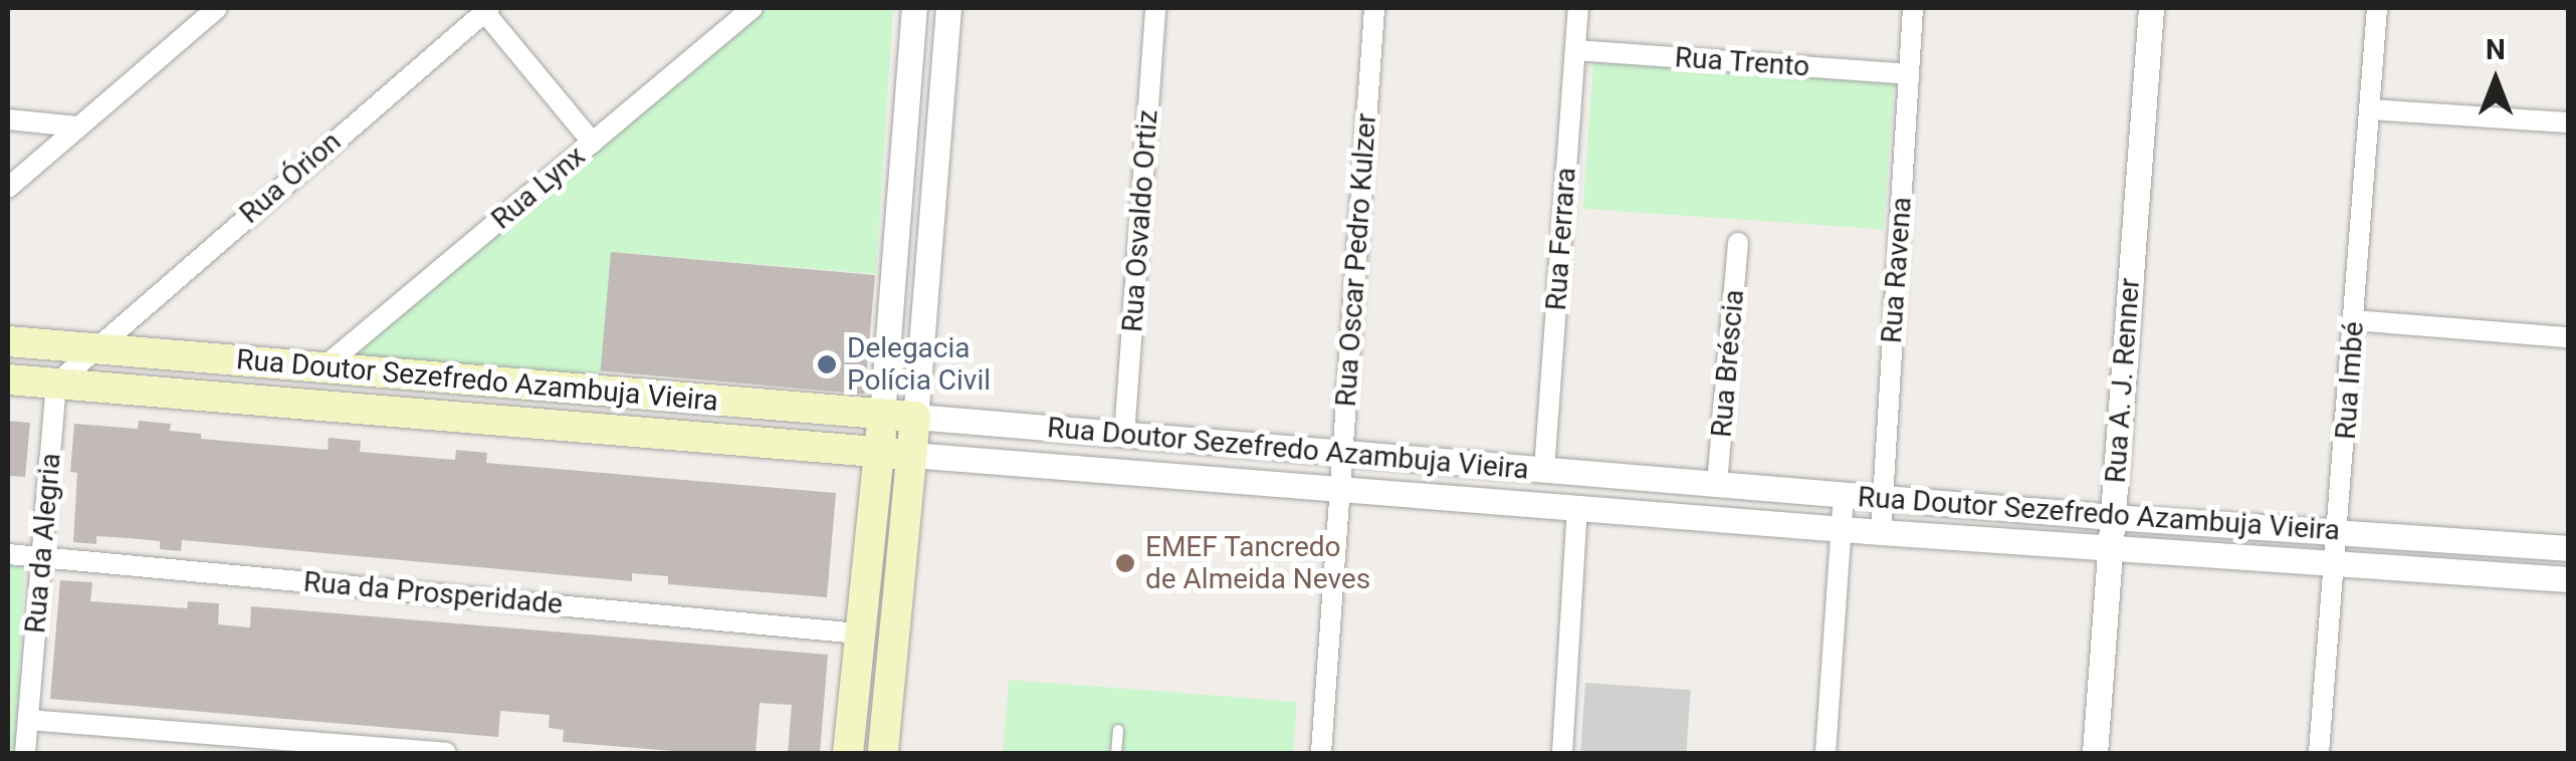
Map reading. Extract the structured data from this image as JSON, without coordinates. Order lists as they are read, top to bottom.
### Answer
{
  "streets": {
    "main road": ["Rua Doutor Sezefredo Azambuja Vieira"],
    "street": [
      "Rua Trento",
      "Rua Órion",
      "Rua Lynx",
      "Rua Osvaldo Ortiz",
      "Rua Ferrara",
      "Rua Oscar Pedro Kulzer",
      "Rua Ravena",
      "Rua Bréscia",
      "Rua A. J. Renner",
      "Rua Imbé",
      "Rua da Alegria",
      "Rua da Prosperidade"
    ]
  },
  "crossings": [
    ["Rua Trento", "Rua Ferrara"],
    ["Rua Trento", "Rua Ravena"],
    ["Rua Órion", "Rua Doutor Sezefredo Azambuja Vieira"],
    ["Rua Lynx", "Rua Doutor Sezefredo Azambuja Vieira"],
    ["Rua Osvaldo Ortiz", "Rua Doutor Sezefredo Azambuja Vieira"],
    ["Rua Ferrara", "Rua Doutor Sezefredo Azambuja Vieira"],
    ["Rua Oscar Pedro Kulzer", "Rua Doutor Sezefredo Azambuja Vieira"],
    ["Rua Ravena", "Rua Doutor Sezefredo Azambuja Vieira"],
    ["Rua Bréscia", "Rua Doutor Sezefredo Azambuja Vieira"],
    ["Rua Doutor Sezefredo Azambuja Vieira", "Rua A. J. Renner"],
    ["Rua Doutor Sezefredo Azambuja Vieira", "Rua Imbé"],
    ["Rua Doutor Sezefredo Azambuja Vieira", "Rua da Alegria"],
    ["Rua da Alegria", "Rua da Prosperidade"]
  ],
  "places": ["Delegacia Polícia Civil", "EMEF Tancredo de Almeida Neves"],
  "north": "top"
}
